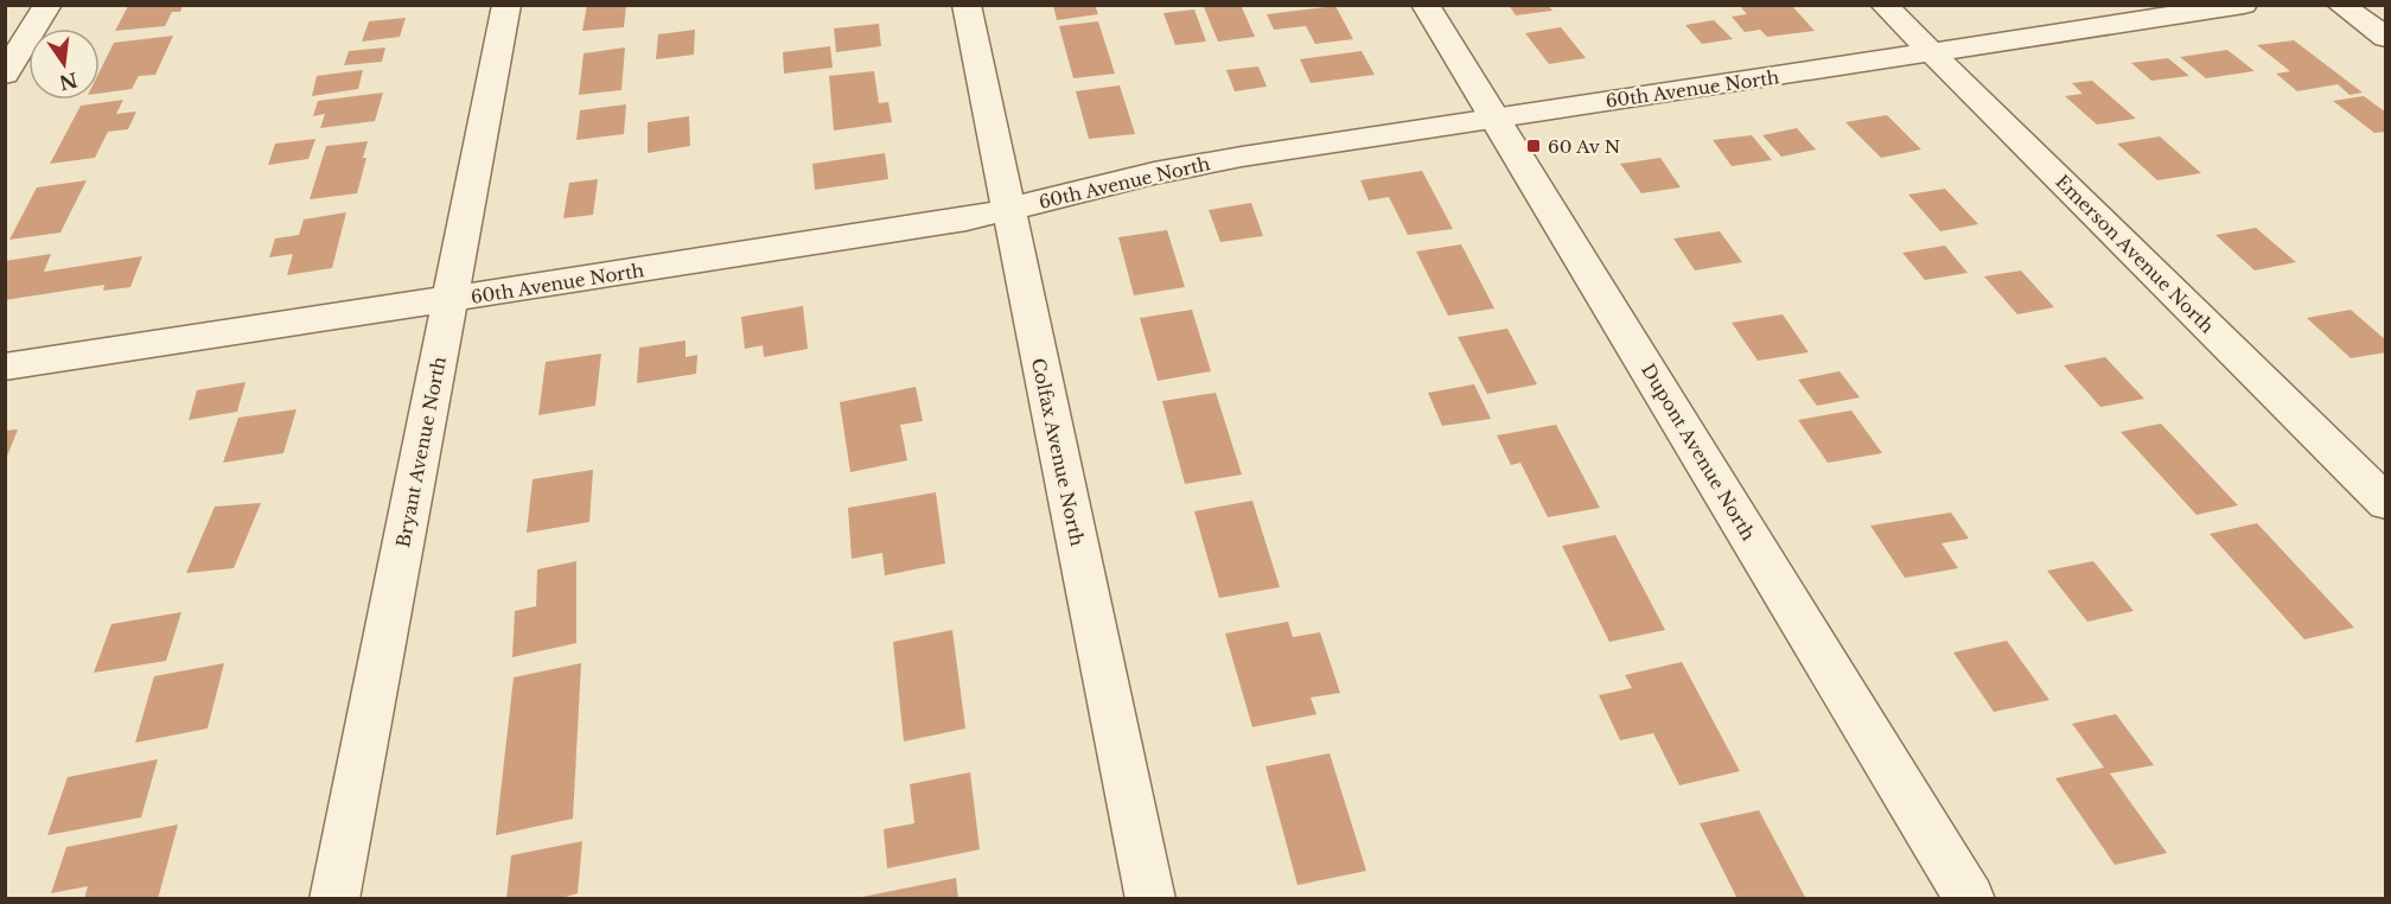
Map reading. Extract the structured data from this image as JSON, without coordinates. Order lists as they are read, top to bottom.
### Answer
{
  "streets": {
    "street": [
      "60th Avenue North",
      "Emerson Avenue North",
      "Bryant Avenue North",
      "Colfax Avenue North",
      "Dupont Avenue North"
    ]
  },
  "crossings": [
    ["60th Avenue North", "Emerson Avenue North"],
    ["60th Avenue North", "Bryant Avenue North"],
    ["60th Avenue North", "Colfax Avenue North"],
    ["60th Avenue North", "Dupont Avenue North"]
  ],
  "places": {
    "transit": ["60 Av N"]
  },
  "north": "bottom"
}
